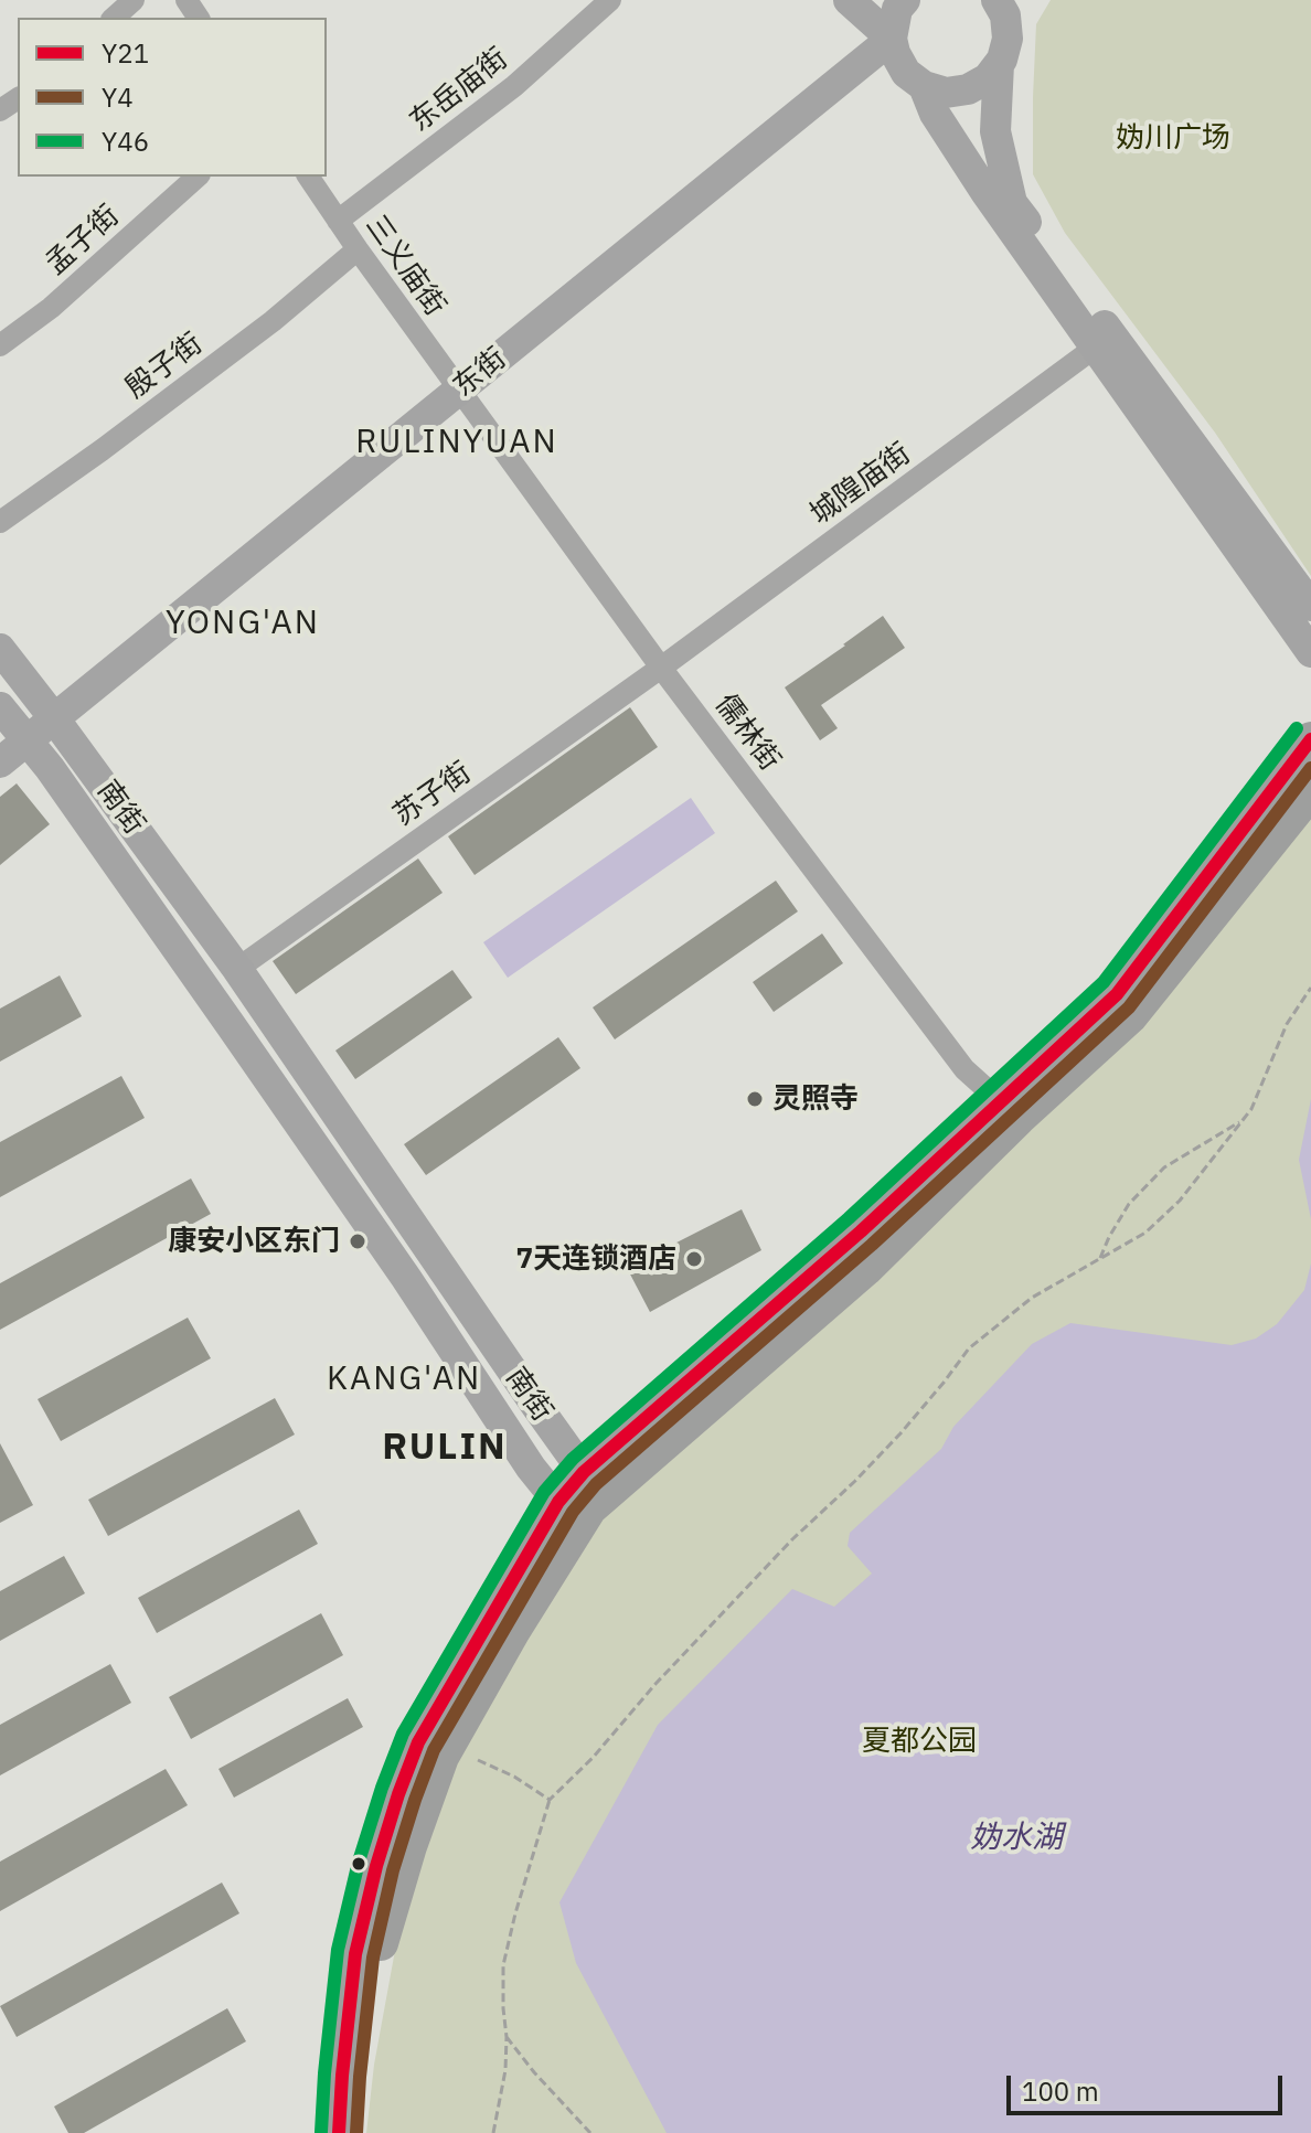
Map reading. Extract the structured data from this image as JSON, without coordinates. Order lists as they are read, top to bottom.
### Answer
{
  "streets": {
    "street": [
      "东岳庙街",
      "孟子街",
      "三义庙街",
      "殷子街",
      "东街",
      "城隍庙街",
      "儒林街",
      "苏子街",
      "南街"
    ]
  },
  "crossings": [
    ["东岳庙街", "三义庙街"],
    ["三义庙街", "殷子街"],
    ["三义庙街", "东街"],
    ["三义庙街", "儒林街"],
    ["东街", "儒林街"],
    ["东街", "南街"],
    ["城隍庙街", "儒林街"],
    ["城隍庙街", "苏子街"],
    ["儒林街", "苏子街"],
    ["苏子街", "南街"]
  ],
  "districts": [
    "RULINYUAN",
    "YONG'AN",
    "KANG'AN",
    "RULIN"
  ],
  "water": ["妫水湖"],
  "parks": ["妫川广场", "夏都公园"],
  "places": ["灵照寺", "康安小区东门", "7天连锁酒店"],
  "lines": ["transit line Y46", "transit line Y21", "transit line Y4"],
  "legend": ["Y21", "Y4", "Y46"],
  "scale_bar": "100 m"
}
